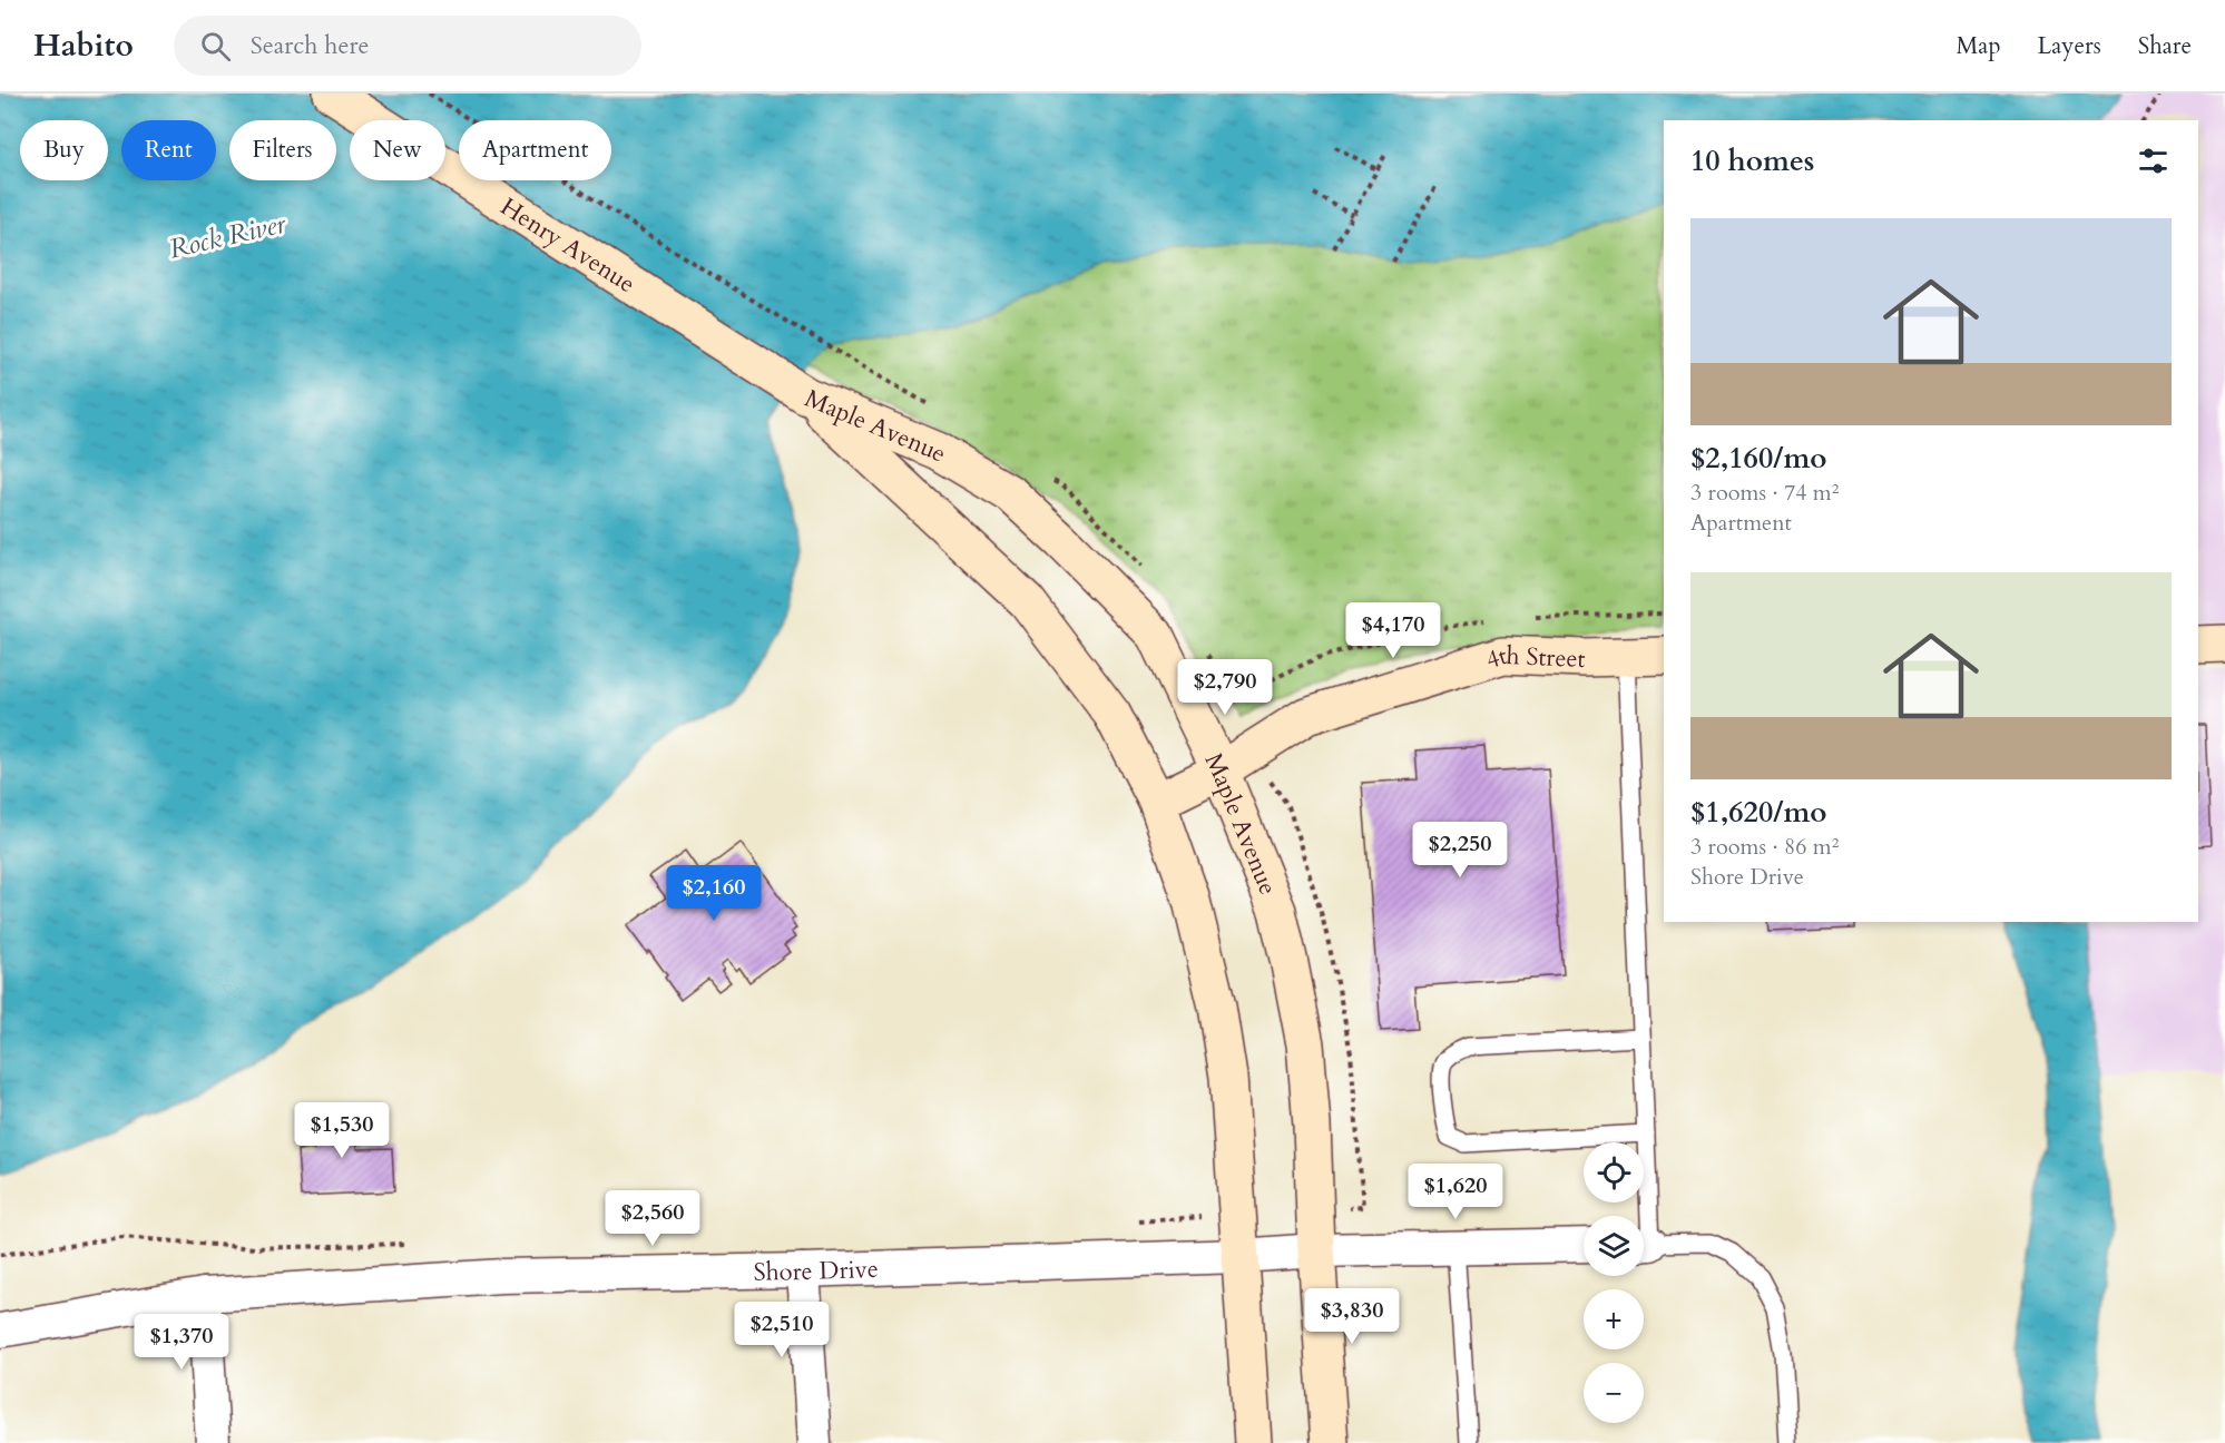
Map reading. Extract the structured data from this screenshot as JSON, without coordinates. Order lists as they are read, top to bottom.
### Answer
{
  "streets": {
    "street": [
      "Henry Avenue",
      "Maple Avenue",
      "4th Street",
      "Shore Drive"
    ]
  },
  "crossings": [
    ["Henry Avenue", "Maple Avenue"],
    ["Maple Avenue", "4th Street"],
    ["Maple Avenue", "Shore Drive"]
  ],
  "water": ["Rock River"],
  "page": {
    "header": "Habito",
    "search": "Search here",
    "nav": ["Map", "Layers", "Share"],
    "chip": [
      "Buy",
      "Rent",
      "Filters",
      "New",
      "Apartment"
    ],
    "heading": "10 homes",
    "list": [
      {
        "name": "$2,160/mo",
        "note": "3 rooms · 74 m² · Apartment"
      },
      {
        "name": "$1,620/mo",
        "note": "3 rooms · 86 m² · Shore Drive"
      }
    ],
    "price": [
      "$4,170",
      "$2,790",
      "$2,250",
      "$2,160",
      "$1,530",
      "$1,620",
      "$2,560",
      "$3,830",
      "$2,510",
      "$1,370"
    ],
    "map_buttons": ["+", "−"]
  }
}
